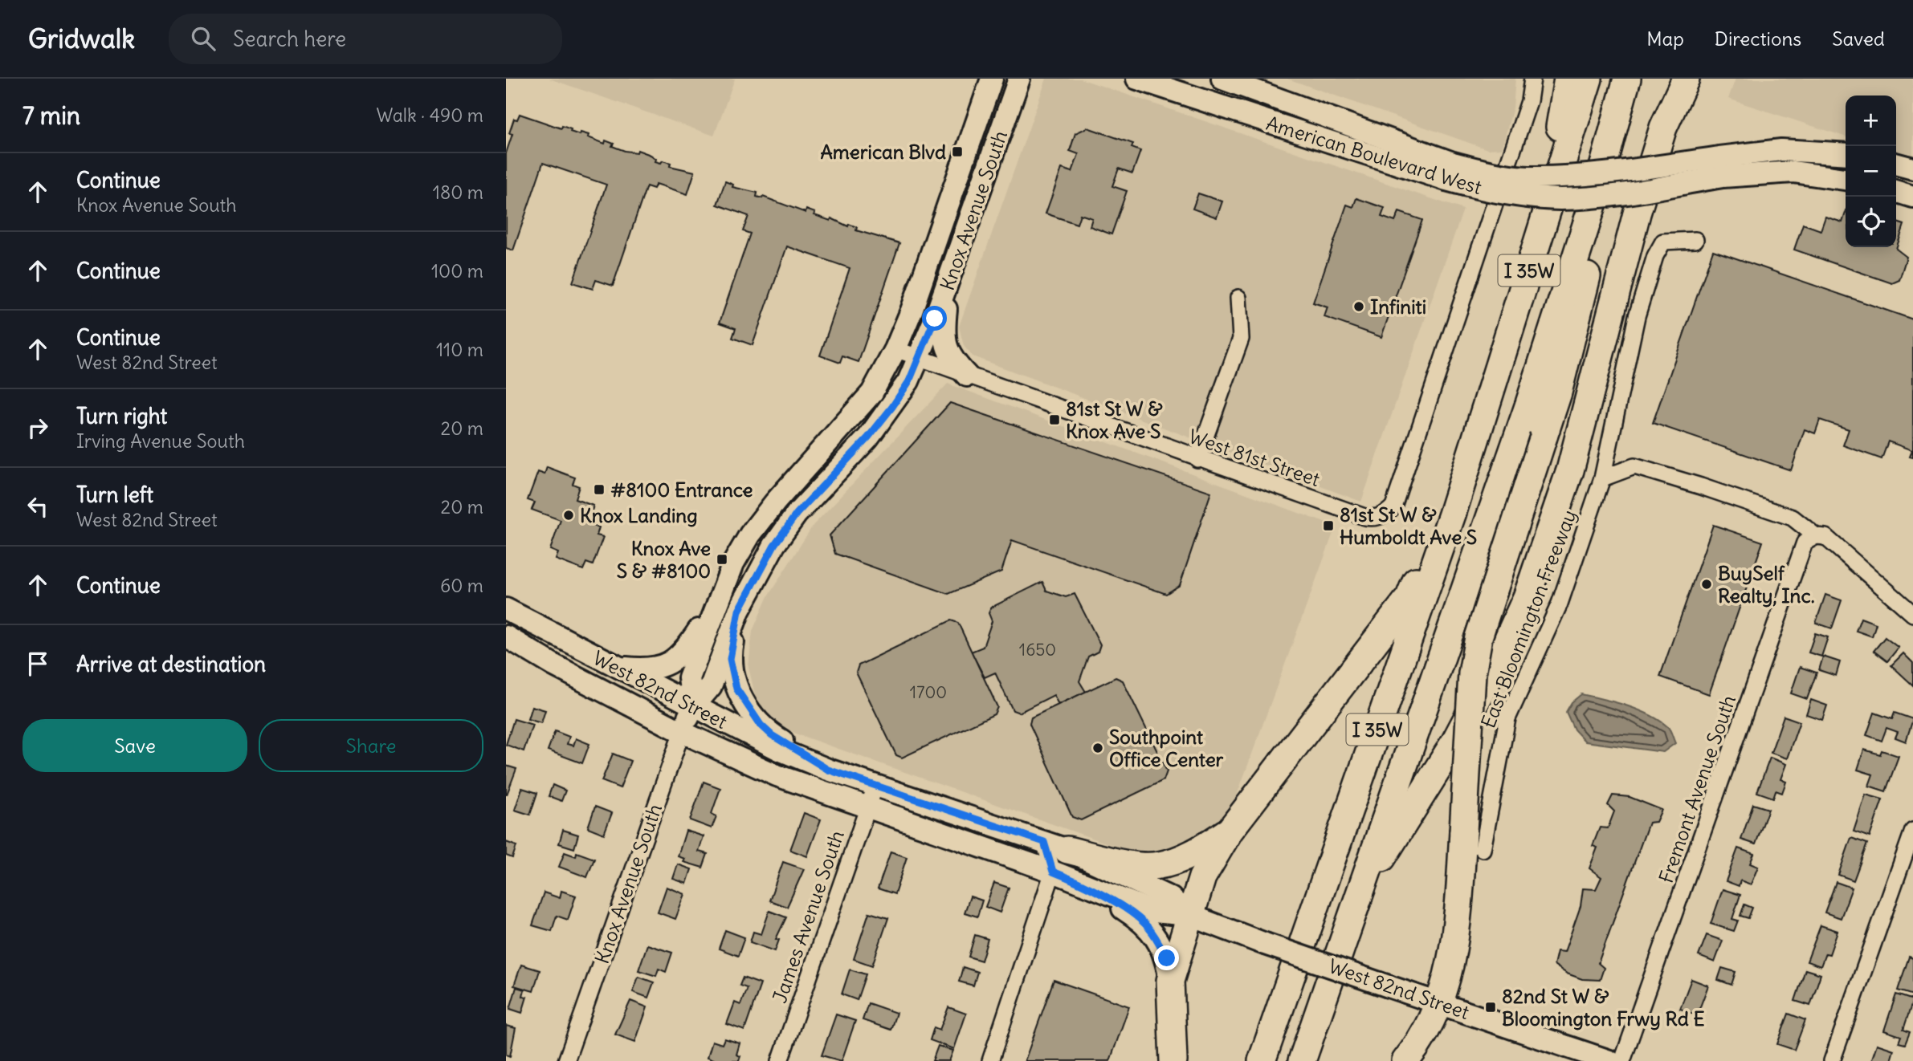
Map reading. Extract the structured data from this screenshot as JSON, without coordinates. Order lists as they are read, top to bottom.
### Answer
{
  "streets": {
    "highway": ["I 35W"],
    "street": [
      "American Boulevard West",
      "Knox Avenue South",
      "West 81st Street",
      "East Bloomington Freeway",
      "West 82nd Street",
      "Fremont Avenue South",
      "James Avenue South"
    ]
  },
  "crossings": [
    ["Knox Avenue South", "West 81st Street"],
    ["Knox Avenue South", "West 82nd Street"],
    ["West 82nd Street", "James Avenue South"]
  ],
  "places": {
    "transit": [
      "American Blvd",
      "81st St W & Knox Ave S",
      "#8100 Entrance",
      "81st St W & Humboldt Ave S",
      "Knox Ave S & #8100",
      "82nd St W & Bloomington Frwy Rd E"
    ],
    "other": [
      "Infiniti",
      "Knox Landing",
      "BuySelf Realty, Inc.",
      "Southpoint Office Center"
    ]
  },
  "house_numbers": ["1650", "1700"],
  "page": {
    "header": "Gridwalk",
    "search": "Search here",
    "nav": ["Map", "Directions", "Saved"],
    "heading": ["7 min", "Walk · 490 m"],
    "map_buttons": ["+", "−"],
    "list": [
      ["Continue", "Knox Avenue South", "180 m"],
      ["Continue", "100 m"],
      ["Continue", "West 82nd Street", "110 m"],
      ["Turn right", "Irving Avenue South", "20 m"],
      ["Turn left", "West 82nd Street", "20 m"],
      ["Continue", "60 m"],
      "Arrive at destination"
    ],
    "buttons": ["Save", "Share"]
  }
}
